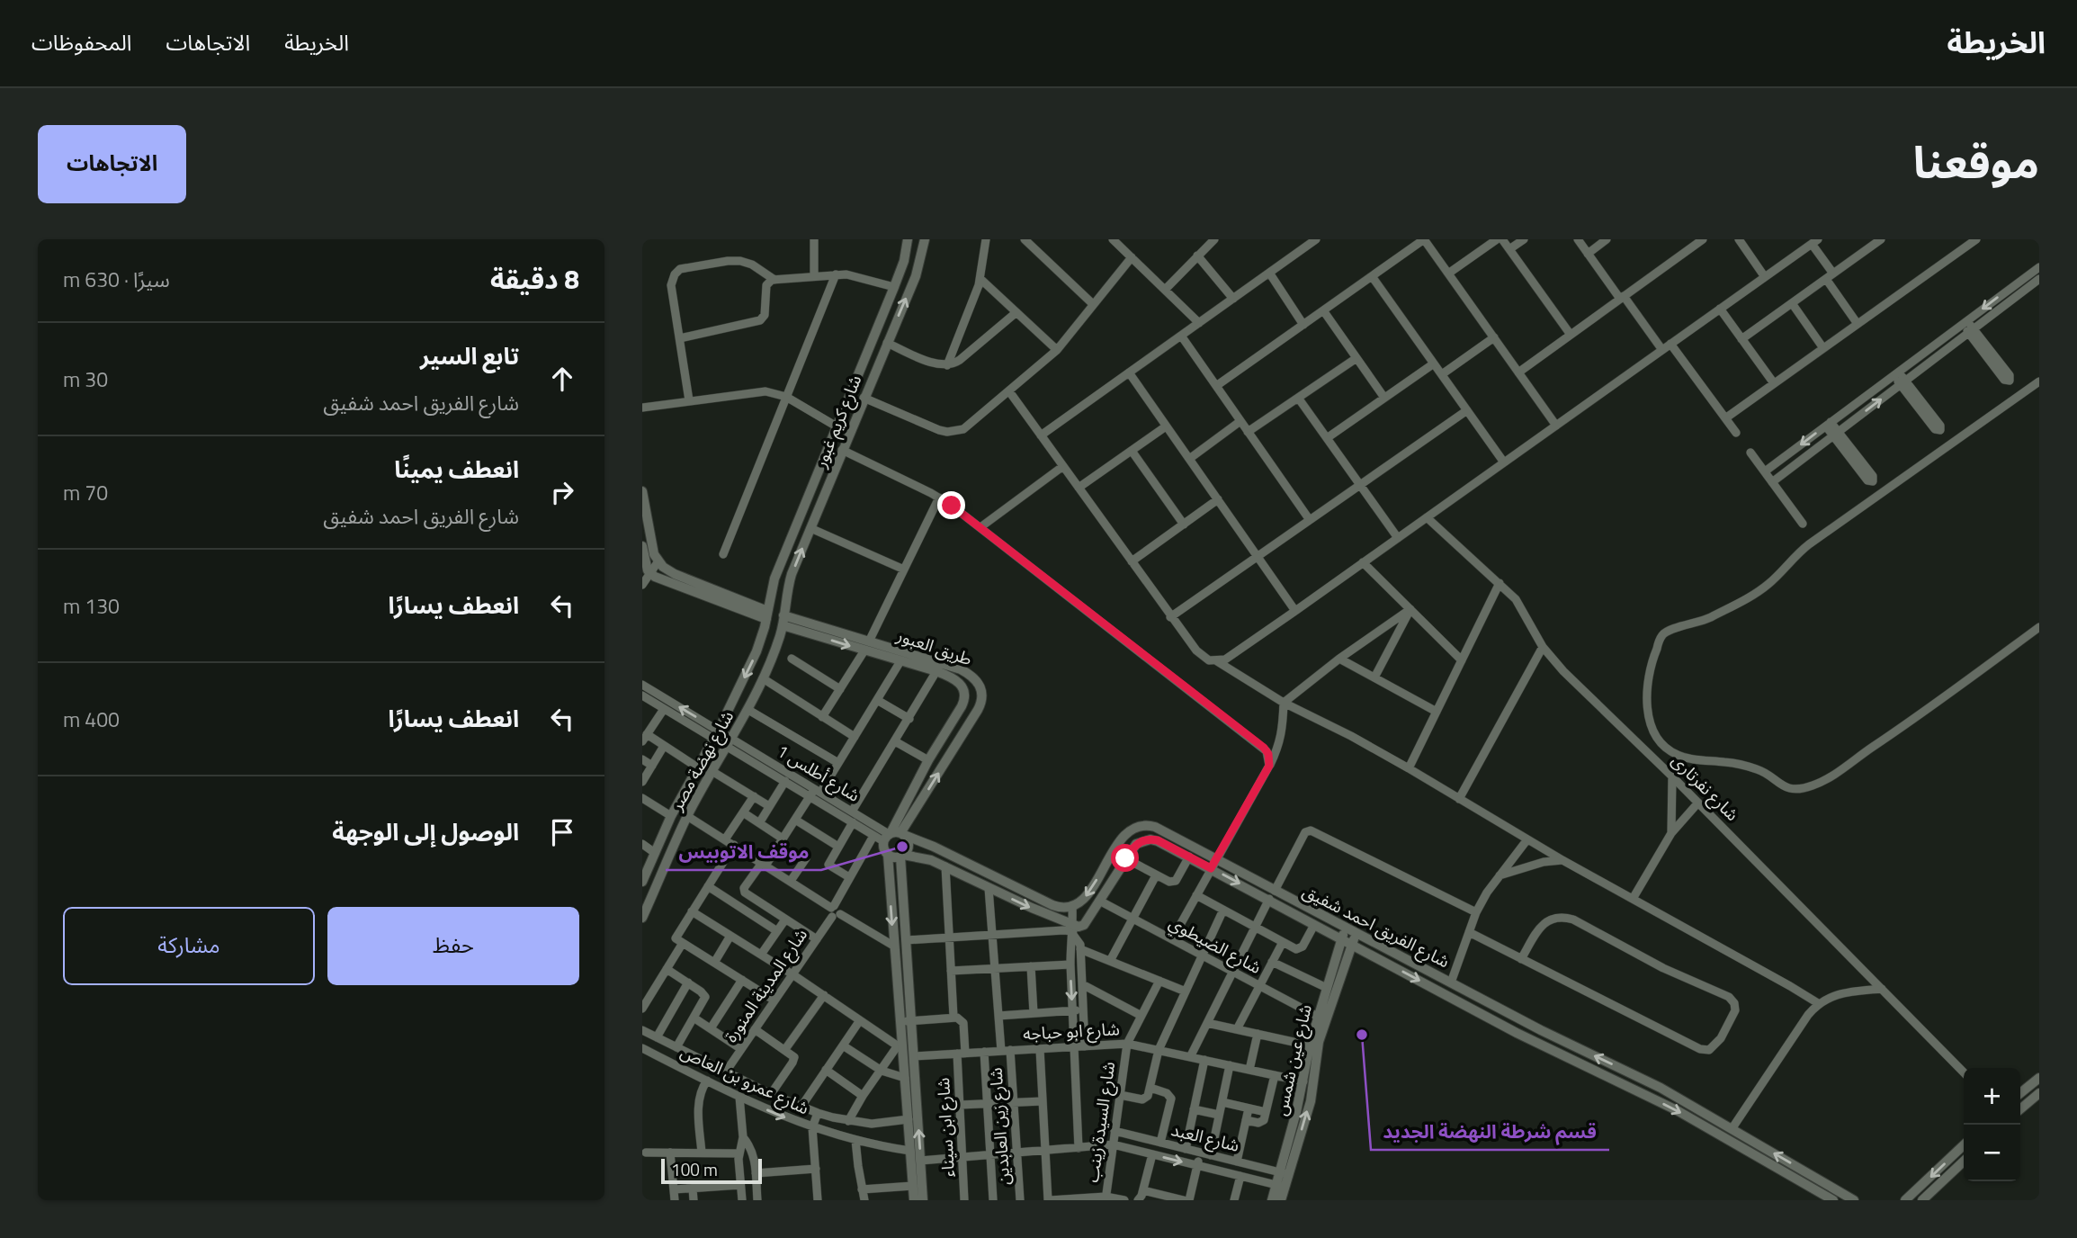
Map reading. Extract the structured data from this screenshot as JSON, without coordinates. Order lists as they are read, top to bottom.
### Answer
{
  "streets": {
    "street": [
      "شارع كريم غبور",
      "طريق العبور",
      "شارع نهضة مصر",
      "شارع أطلس 1",
      "شارع نفرتارى",
      "شارع الفريق احمد شفيق",
      "شارع الضيطوي",
      "شارع المدينة المنورة",
      "شارع ابو حباجه",
      "شارع عين شمس",
      "شارع عمرو بن العاص",
      "شارع السيدة زينب",
      "شارع زين العابدين",
      "شارع ابن سيناء",
      "شارع العبد"
    ]
  },
  "crossings": [
    ["شارع كريم غبور", "طريق العبور"],
    ["شارع كريم غبور", "شارع نهضة مصر"],
    ["طريق العبور", "شارع نهضة مصر"],
    ["طريق العبور", "شارع أطلس 1"],
    ["شارع نهضة مصر", "شارع أطلس 1"],
    ["شارع أطلس 1", "شارع المدينة المنورة"],
    ["شارع الفريق احمد شفيق", "شارع الضيطوي"],
    ["شارع الفريق احمد شفيق", "شارع عين شمس"],
    ["شارع الضيطوي", "شارع عين شمس"],
    ["شارع المدينة المنورة", "شارع عمرو بن العاص"],
    ["شارع ابو حباجه", "شارع عين شمس"],
    ["شارع ابو حباجه", "شارع السيدة زينب"],
    ["شارع ابو حباجه", "شارع زين العابدين"],
    ["شارع ابو حباجه", "شارع ابن سيناء"],
    ["شارع عين شمس", "شارع العبد"],
    ["شارع السيدة زينب", "شارع العبد"]
  ],
  "places": ["موقف الاتوبيس", "قسم شرطة النهضة الجديد"],
  "scale_bar": "100 m",
  "page": {
    "header": "الخريطة",
    "nav": ["الخريطة", "الاتجاهات", "المحفوظات"],
    "title": "موقعنا",
    "buttons": [
      "الاتجاهات",
      ["حفظ", "مشاركة"]
    ],
    "heading": ["8 دقيقة", "سيرًا · 630 m"],
    "list": [
      ["تابع السير", "شارع الفريق احمد شفيق", "30 m"],
      ["انعطف يمينًا", "شارع الفريق احمد شفيق", "70 m"],
      ["انعطف يسارًا", "130 m"],
      ["انعطف يسارًا", "400 m"],
      "الوصول إلى الوجهة"
    ],
    "map_buttons": ["+", "−"],
    "scale": "100 m"
  }
}
